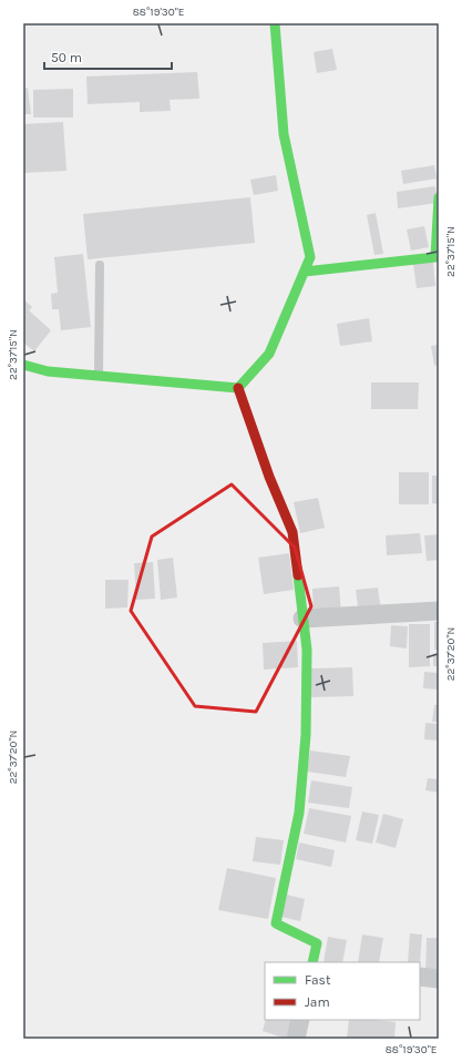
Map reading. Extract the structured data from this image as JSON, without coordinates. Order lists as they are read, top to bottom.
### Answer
{
  "legend": ["Fast", "Jam"],
  "scale_bar": "50 m",
  "coordinates": ["88°19'30\"E", "22°37'15\"N", "22°37'20\"N"]
}
